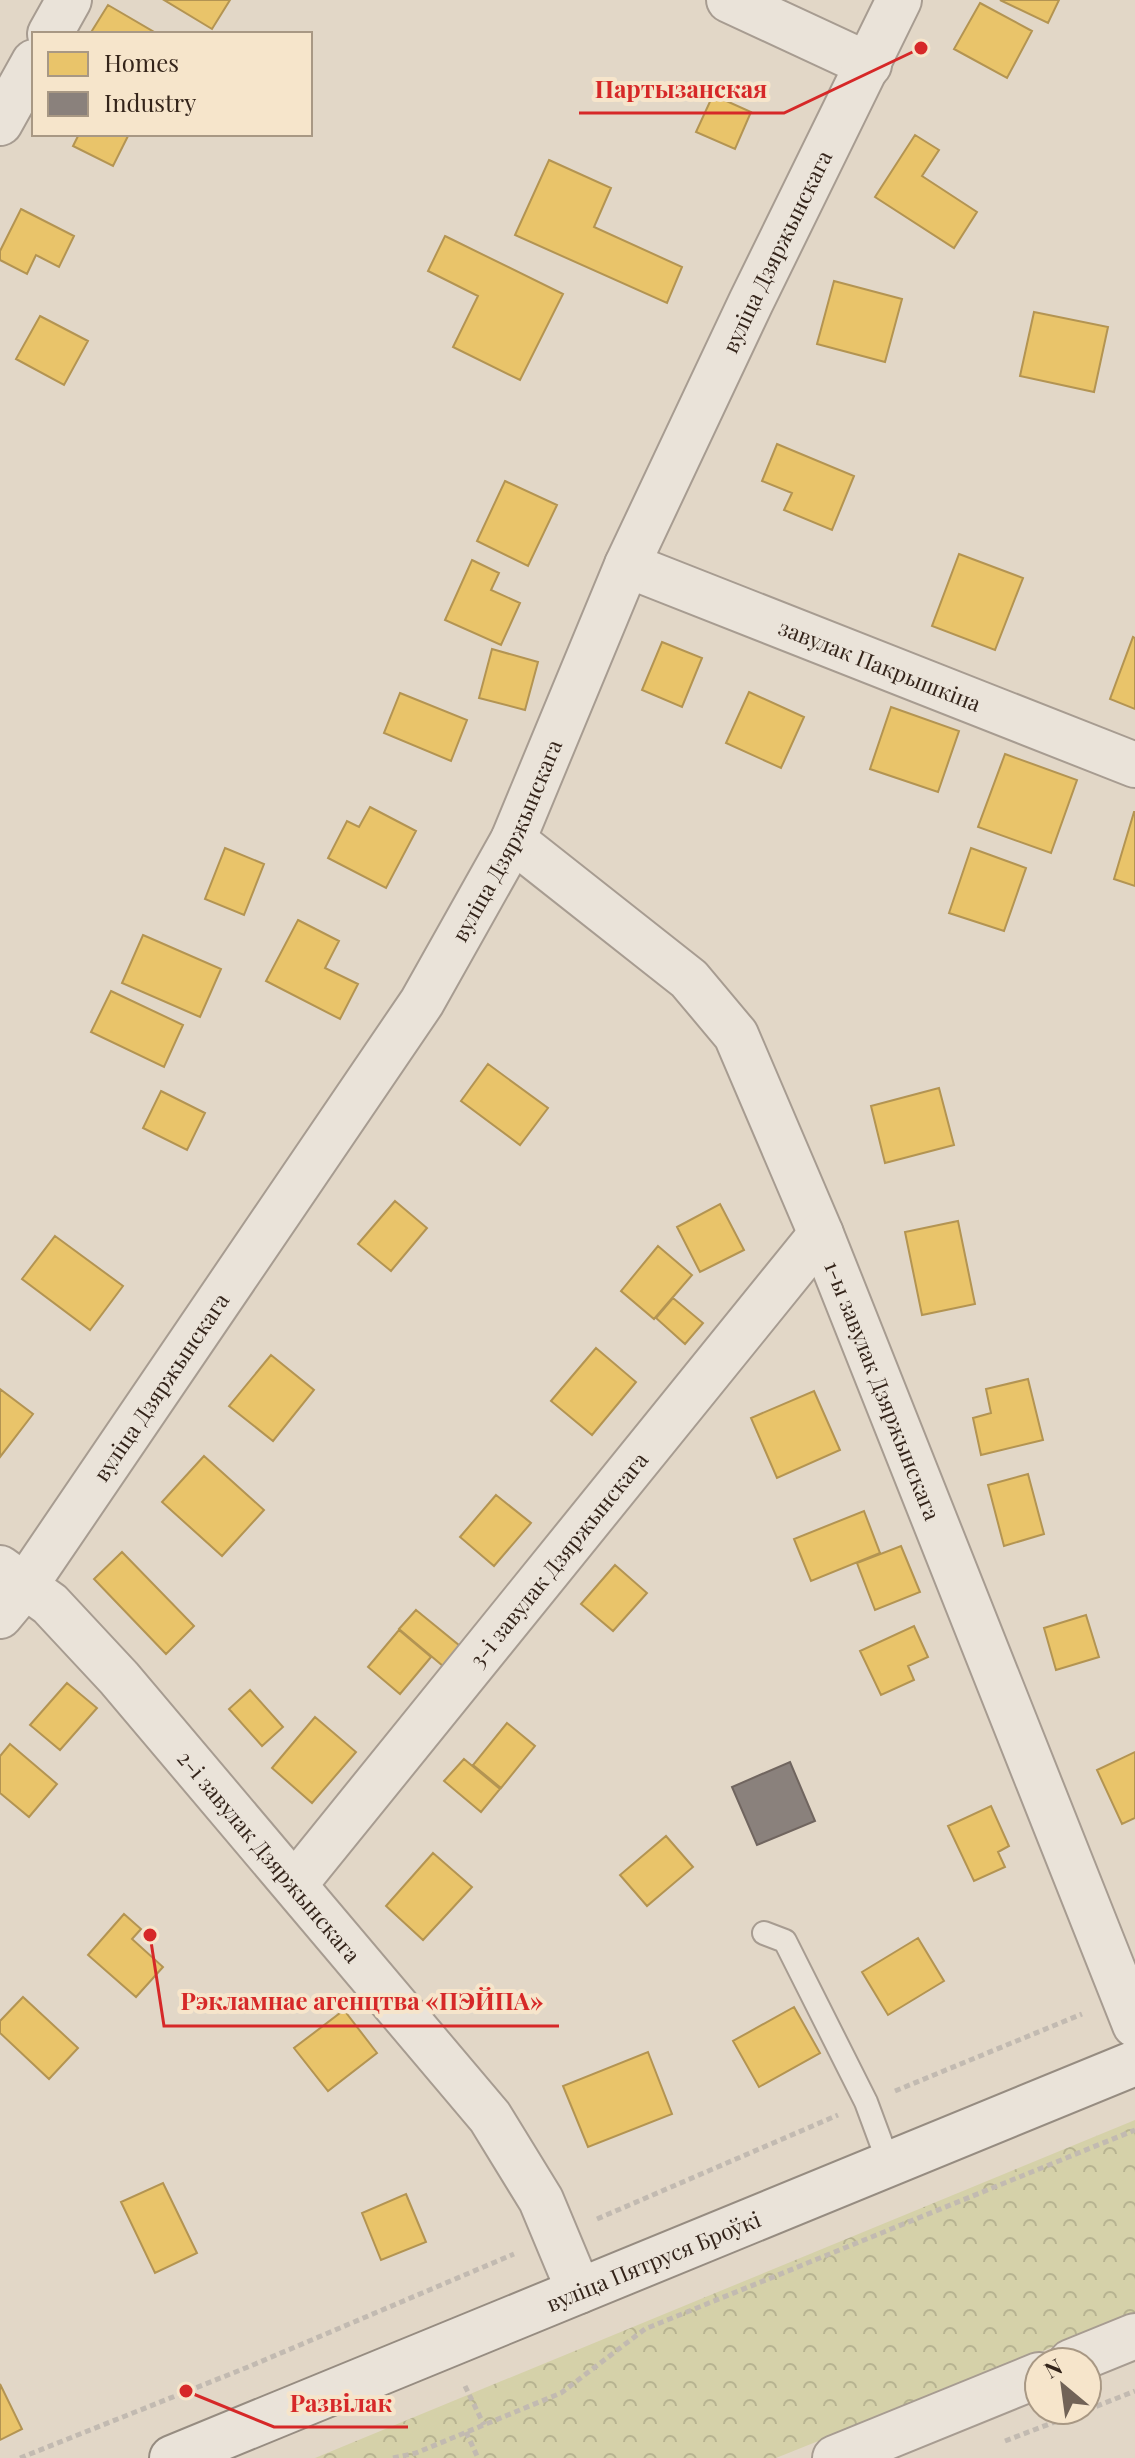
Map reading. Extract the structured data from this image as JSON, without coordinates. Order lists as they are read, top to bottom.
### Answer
{
  "streets": {
    "street": [
      "вуліца Дзяржынскага",
      "завулак Пакрышкіна",
      "1-ы завулак Дзяржынскага",
      "3-і завулак Дзяржынскага",
      "2-і завулак Дзяржынскага",
      "вуліца Пятруся Броўкі"
    ]
  },
  "crossings": [
    ["вуліца Дзяржынскага", "завулак Пакрышкіна"],
    ["вуліца Дзяржынскага", "1-ы завулак Дзяржынскага"],
    ["вуліца Дзяржынскага", "2-і завулак Дзяржынскага"],
    ["1-ы завулак Дзяржынскага", "3-і завулак Дзяржынскага"],
    ["3-і завулак Дзяржынскага", "2-і завулак Дзяржынскага"],
    ["2-і завулак Дзяржынскага", "вуліца Пятруся Броўкі"]
  ],
  "places": ["Партызанская", "Рэкламнае агенцтва «ПЭЙПА»", "Развілак"],
  "legend": ["Homes", "Industry"],
  "north": "top left"
}
